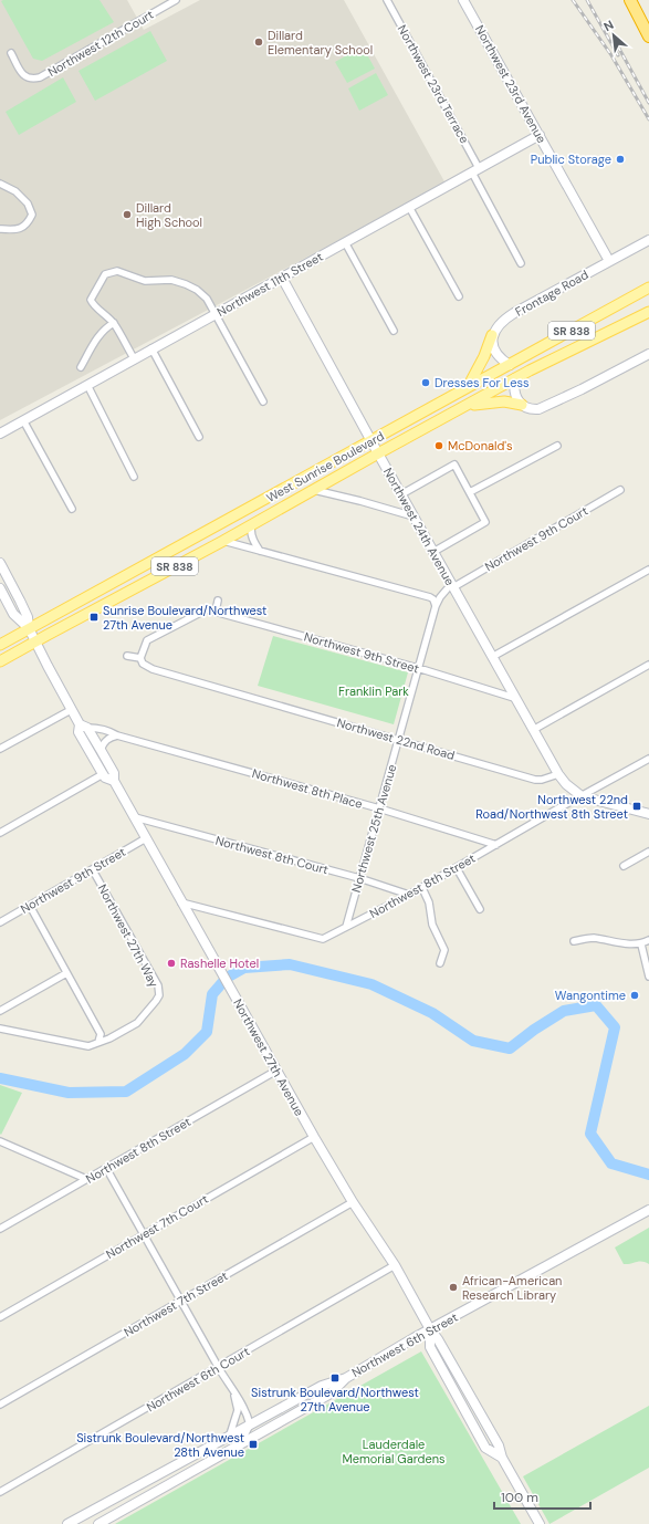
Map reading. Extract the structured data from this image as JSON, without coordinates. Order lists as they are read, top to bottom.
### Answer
{
  "streets": {
    "main road": ["SR 838", "West Sunrise Boulevard"],
    "street": [
      "Northwest 12th Court",
      "Northwest 23rd Terrace",
      "Northwest 23rd Avenue",
      "Northwest 11th Street",
      "Frontage Road",
      "Northwest 24th Avenue",
      "Northwest 9th Court",
      "Northwest 9th Street",
      "Northwest 22nd Road",
      "Northwest 8th Place",
      "Northwest 25th Avenue",
      "Northwest 8th Court",
      "Northwest 8th Street",
      "Northwest 27th Way",
      "Northwest 27th Avenue",
      "Northwest 7th Court",
      "Northwest 7th Street",
      "Northwest 6th Street",
      "Northwest 6th Court"
    ]
  },
  "crossings": [
    ["Northwest 23rd Terrace", "Northwest 11th Street"],
    ["Northwest 23rd Avenue", "Northwest 11th Street"],
    ["Northwest 23rd Avenue", "Frontage Road"],
    ["Northwest 11th Street", "Northwest 24th Avenue"],
    ["West Sunrise Boulevard", "Northwest 24th Avenue"],
    ["West Sunrise Boulevard", "Northwest 27th Avenue"],
    ["Northwest 24th Avenue", "Northwest 9th Court"],
    ["Northwest 24th Avenue", "Northwest 9th Street"],
    ["Northwest 24th Avenue", "Northwest 22nd Road"],
    ["Northwest 9th Court", "Northwest 25th Avenue"],
    ["Northwest 9th Street", "Northwest 22nd Road"],
    ["Northwest 9th Street", "Northwest 25th Avenue"],
    ["Northwest 9th Street", "Northwest 27th Way"],
    ["Northwest 9th Street", "Northwest 27th Avenue"],
    ["Northwest 22nd Road", "Northwest 25th Avenue"],
    ["Northwest 8th Place", "Northwest 25th Avenue"],
    ["Northwest 8th Place", "Northwest 8th Street"],
    ["Northwest 8th Place", "Northwest 27th Avenue"],
    ["Northwest 25th Avenue", "Northwest 8th Court"],
    ["Northwest 25th Avenue", "Northwest 8th Street"],
    ["Northwest 8th Court", "Northwest 8th Street"],
    ["Northwest 8th Court", "Northwest 27th Avenue"],
    ["Northwest 8th Street", "Northwest 27th Avenue"],
    ["Northwest 27th Avenue", "Northwest 7th Court"],
    ["Northwest 27th Avenue", "Northwest 7th Street"],
    ["Northwest 27th Avenue", "Northwest 6th Street"],
    ["Northwest 27th Avenue", "Northwest 6th Court"]
  ],
  "parks": ["Franklin Park", "Lauderdale Memorial Gardens"],
  "places": {
    "other": [
      "Dillard Elementary School",
      "Public Storage",
      "Dillard High School",
      "Dresses For Less",
      "McDonald's",
      "Rashelle Hotel",
      "Wangontime",
      "African-American Research Library"
    ],
    "transit": [
      "Sunrise Boulevard/Northwest 27th Avenue",
      "Northwest 22nd Road/Northwest 8th Street",
      "Sistrunk Boulevard/Northwest 27th Avenue",
      "Sistrunk Boulevard/Northwest 28th Avenue"
    ]
  },
  "scale_bar": "100 m",
  "north": "top left"
}
